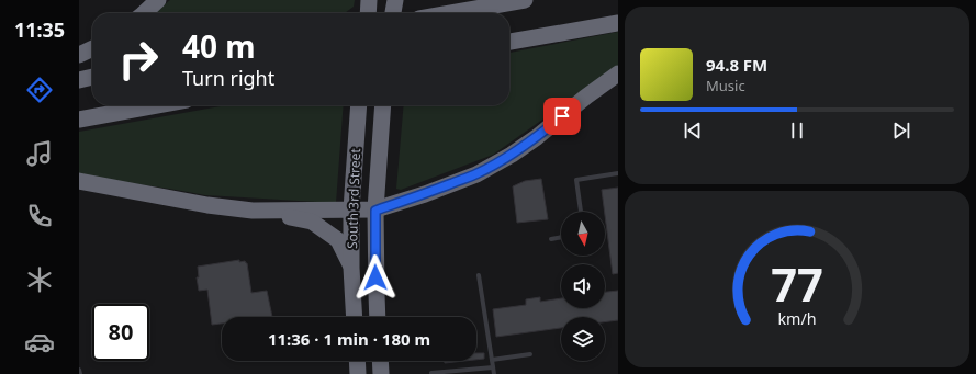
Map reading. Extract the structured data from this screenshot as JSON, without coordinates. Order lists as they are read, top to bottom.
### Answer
{
  "streets": {
    "highway": ["South 3rd Street"]
  },
  "north": "bottom",
  "page": {
    "tabs": "11:35",
    "turn": ["40 m", "Turn right"],
    "song": ["94.8 FM", "Music"],
    "limit": "80",
    "trip": "11:36 · 1 min · 180 m",
    "gauge": ["77", "km/h"]
  }
}
